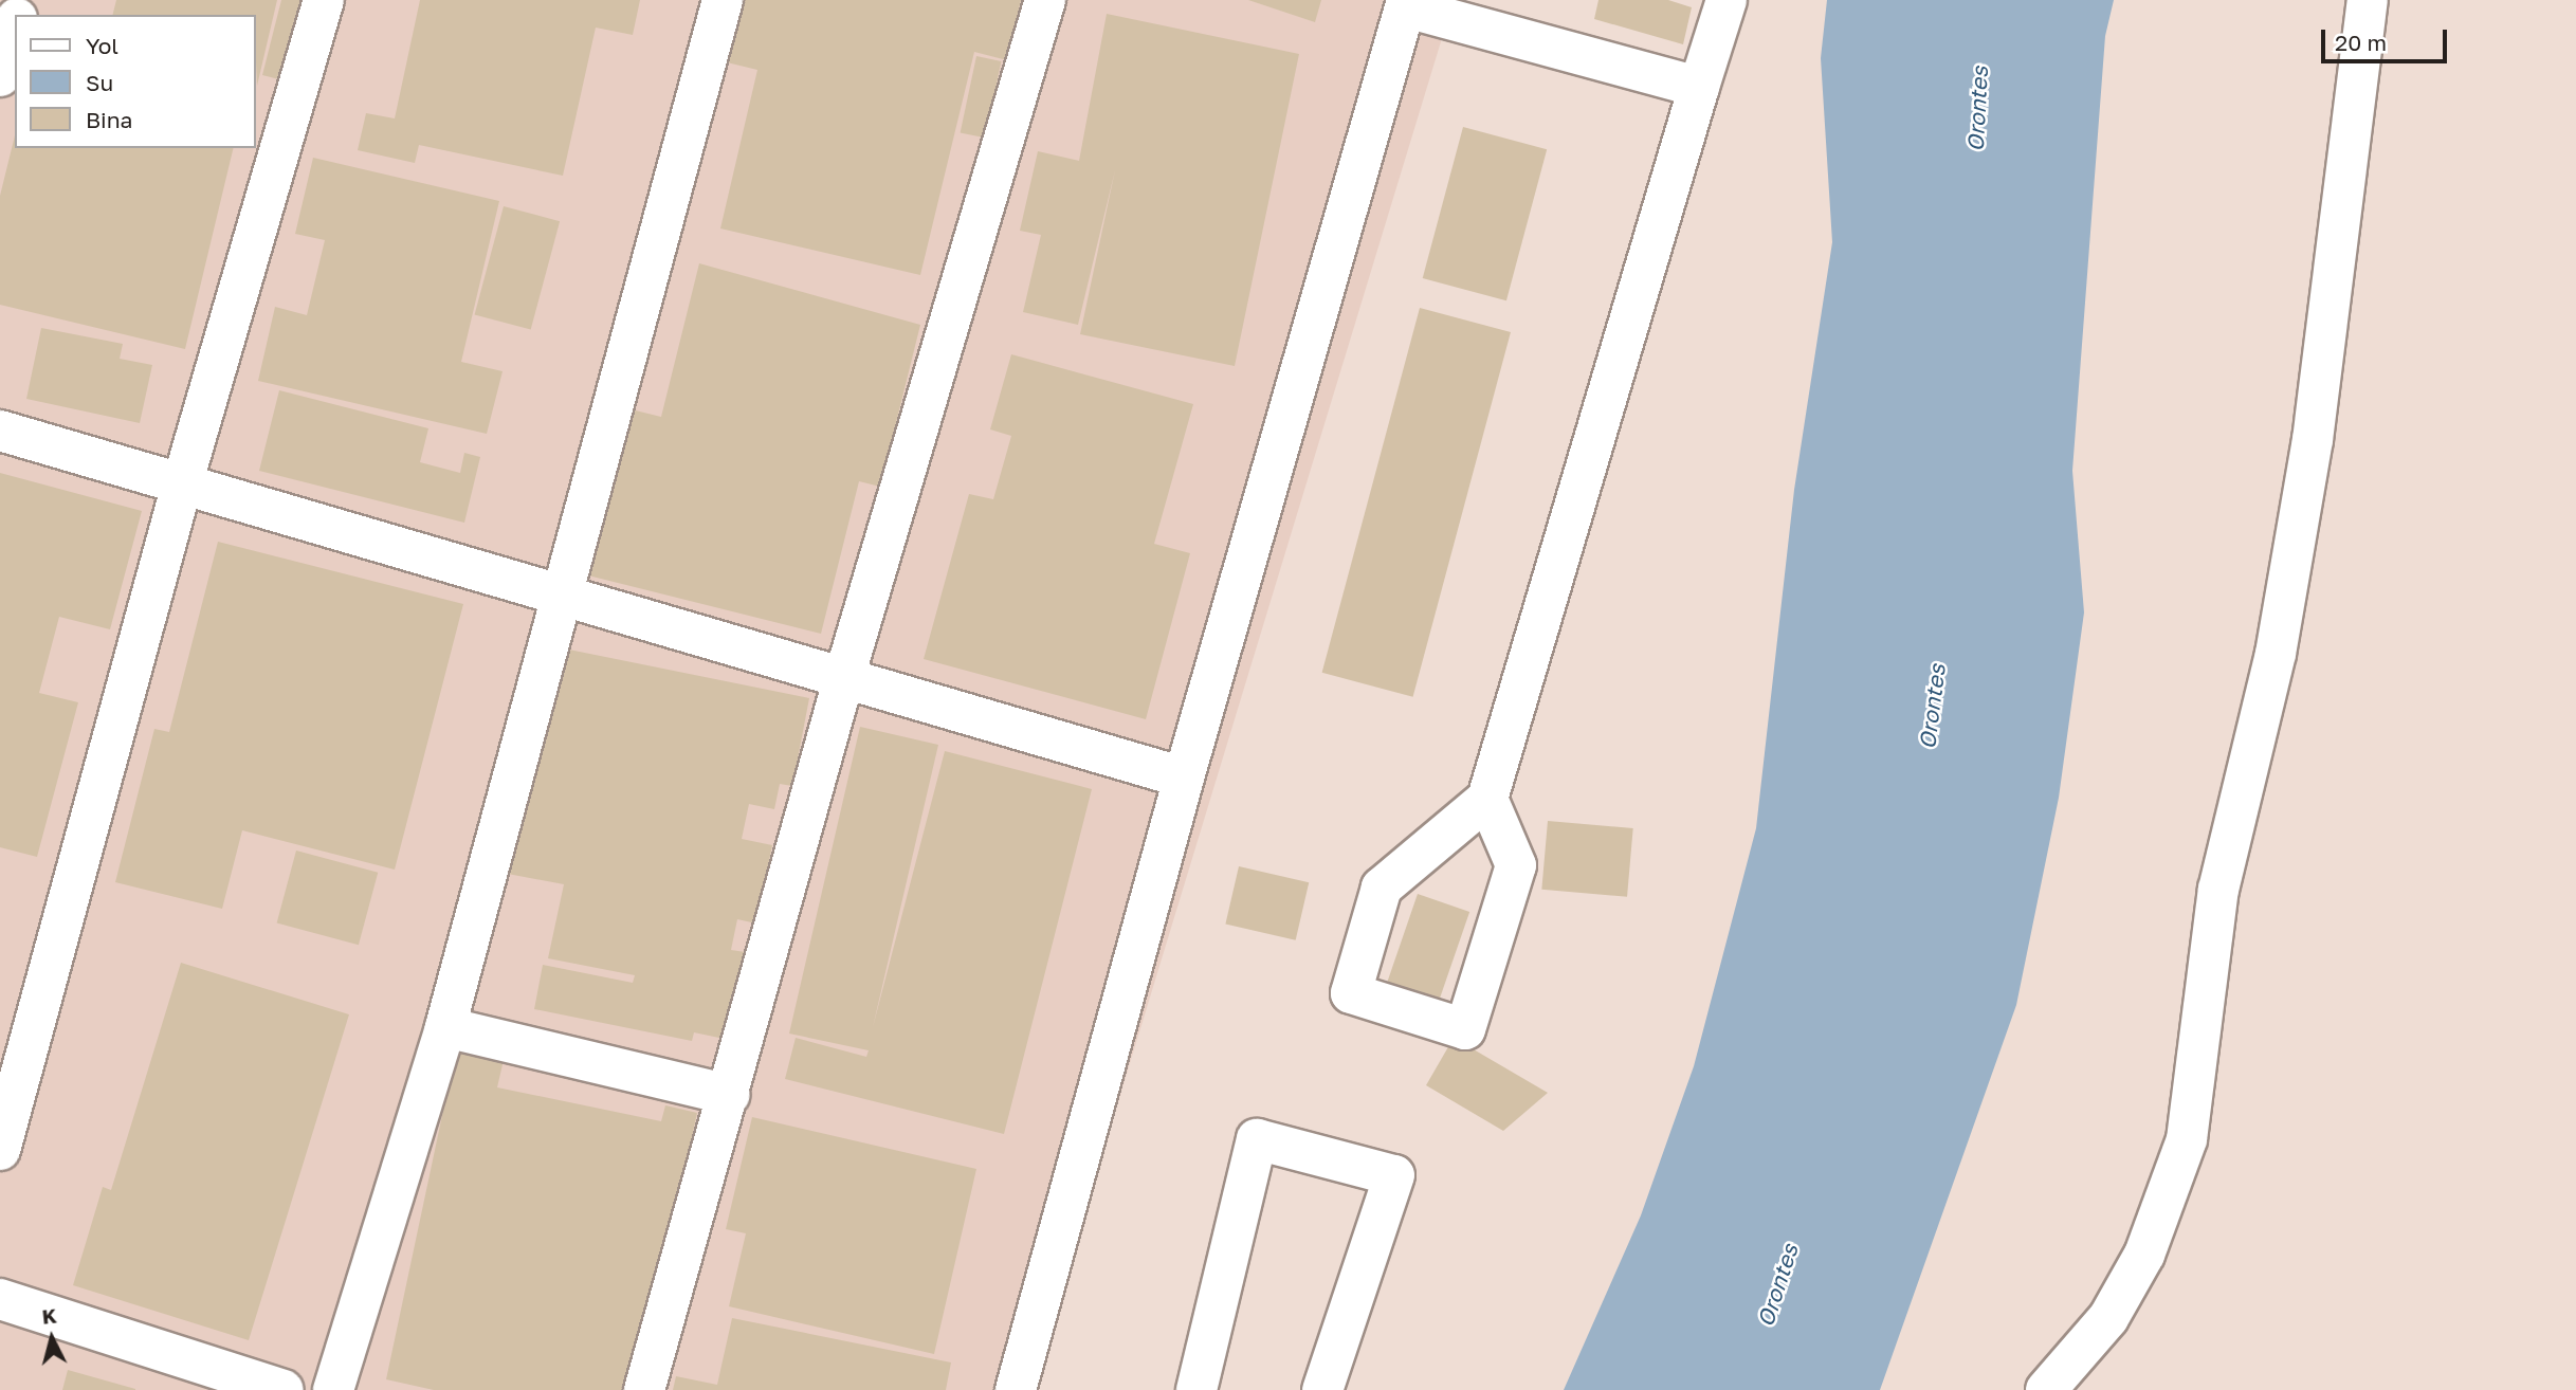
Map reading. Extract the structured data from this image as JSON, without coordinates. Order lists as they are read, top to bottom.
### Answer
{
  "water": ["Orontes"],
  "legend": ["Yol", "Su", "Bina"],
  "scale_bar": "20 m",
  "north": "top"
}
